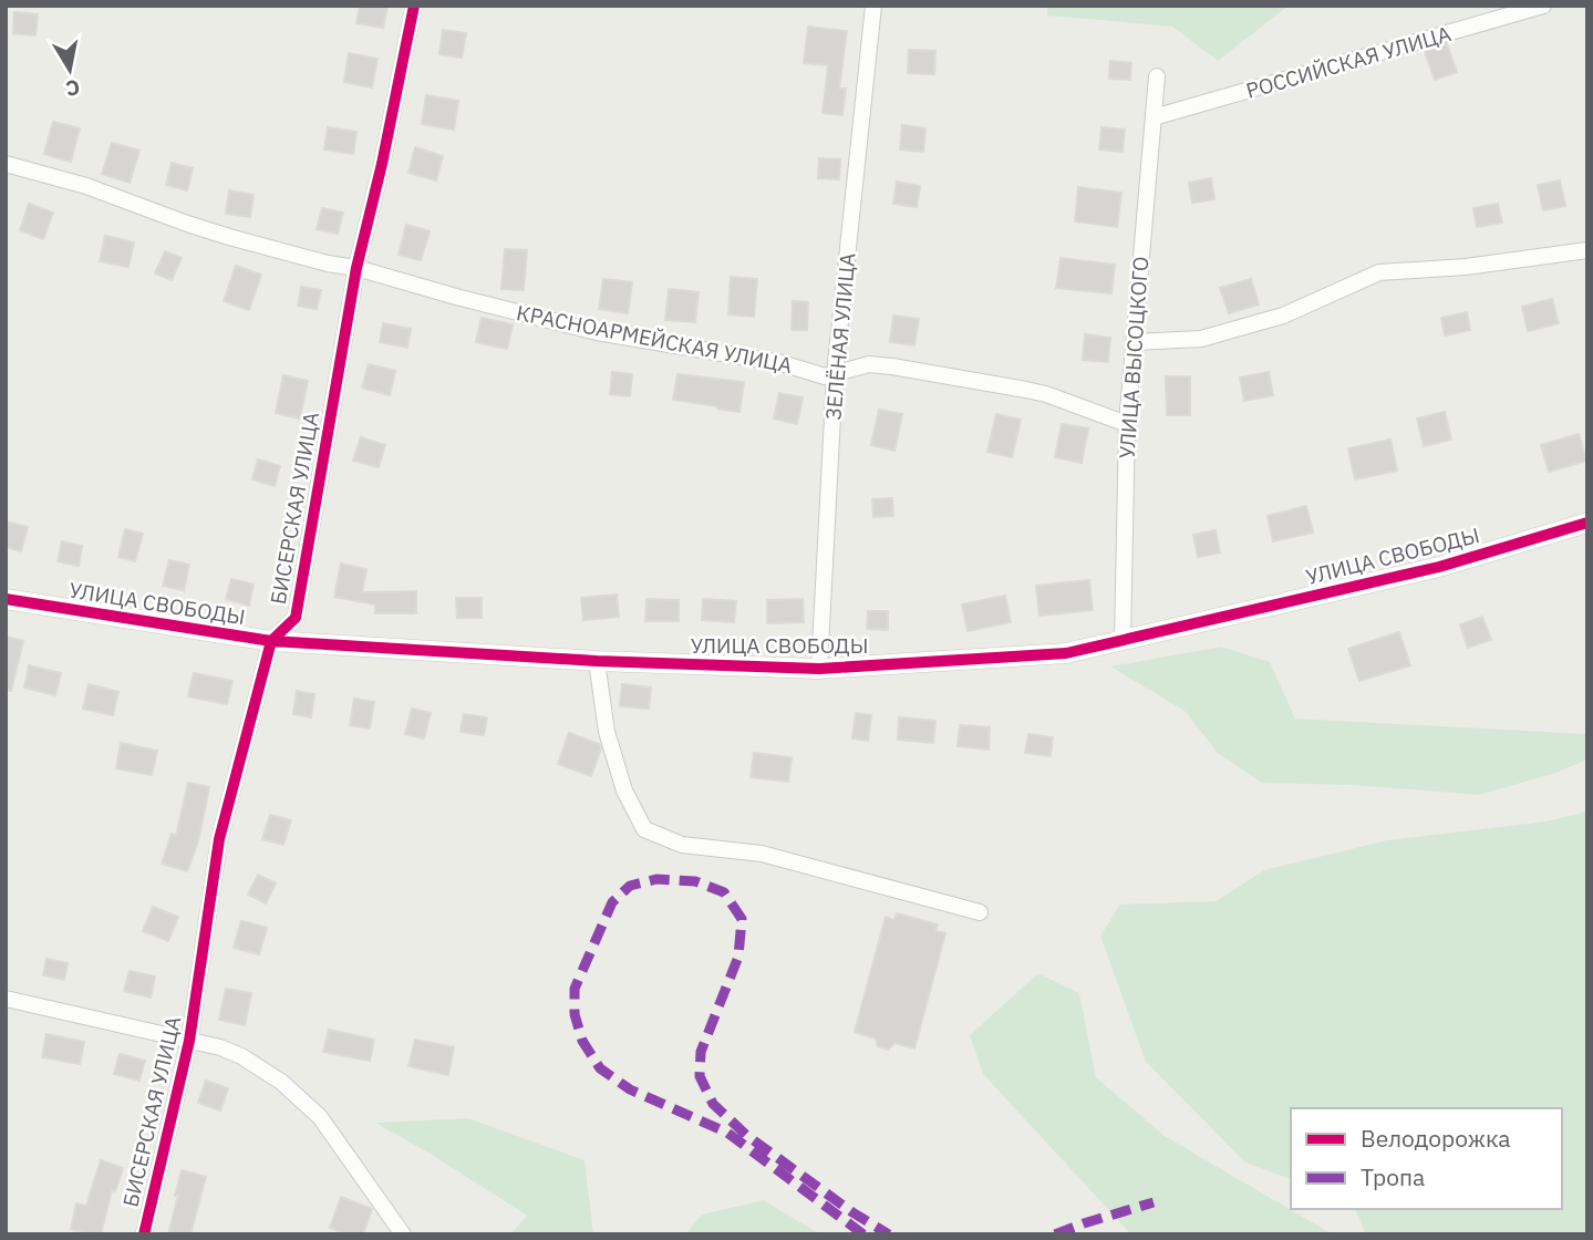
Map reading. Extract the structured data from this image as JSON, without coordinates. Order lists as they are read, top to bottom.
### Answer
{
  "streets": {
    "street": [
      "РОССИЙСКАЯ УЛИЦА",
      "ЗЕЛЁНАЯ УЛИЦА",
      "КРАСНОАРМЕЙСКАЯ УЛИЦА",
      "УЛИЦА ВЫСОЦКОГО",
      "БИСЕРСКАЯ УЛИЦА",
      "УЛИЦА СВОБОДЫ"
    ]
  },
  "crossings": [
    ["РОССИЙСКАЯ УЛИЦА", "УЛИЦА ВЫСОЦКОГО"],
    ["ЗЕЛЁНАЯ УЛИЦА", "КРАСНОАРМЕЙСКАЯ УЛИЦА"],
    ["ЗЕЛЁНАЯ УЛИЦА", "УЛИЦА СВОБОДЫ"],
    ["КРАСНОАРМЕЙСКАЯ УЛИЦА", "УЛИЦА ВЫСОЦКОГО"],
    ["КРАСНОАРМЕЙСКАЯ УЛИЦА", "БИСЕРСКАЯ УЛИЦА"],
    ["УЛИЦА ВЫСОЦКОГО", "УЛИЦА СВОБОДЫ"],
    ["БИСЕРСКАЯ УЛИЦА", "УЛИЦА СВОБОДЫ"]
  ],
  "legend": ["Велодорожка", "Тропа"],
  "north": "bottom"
}
